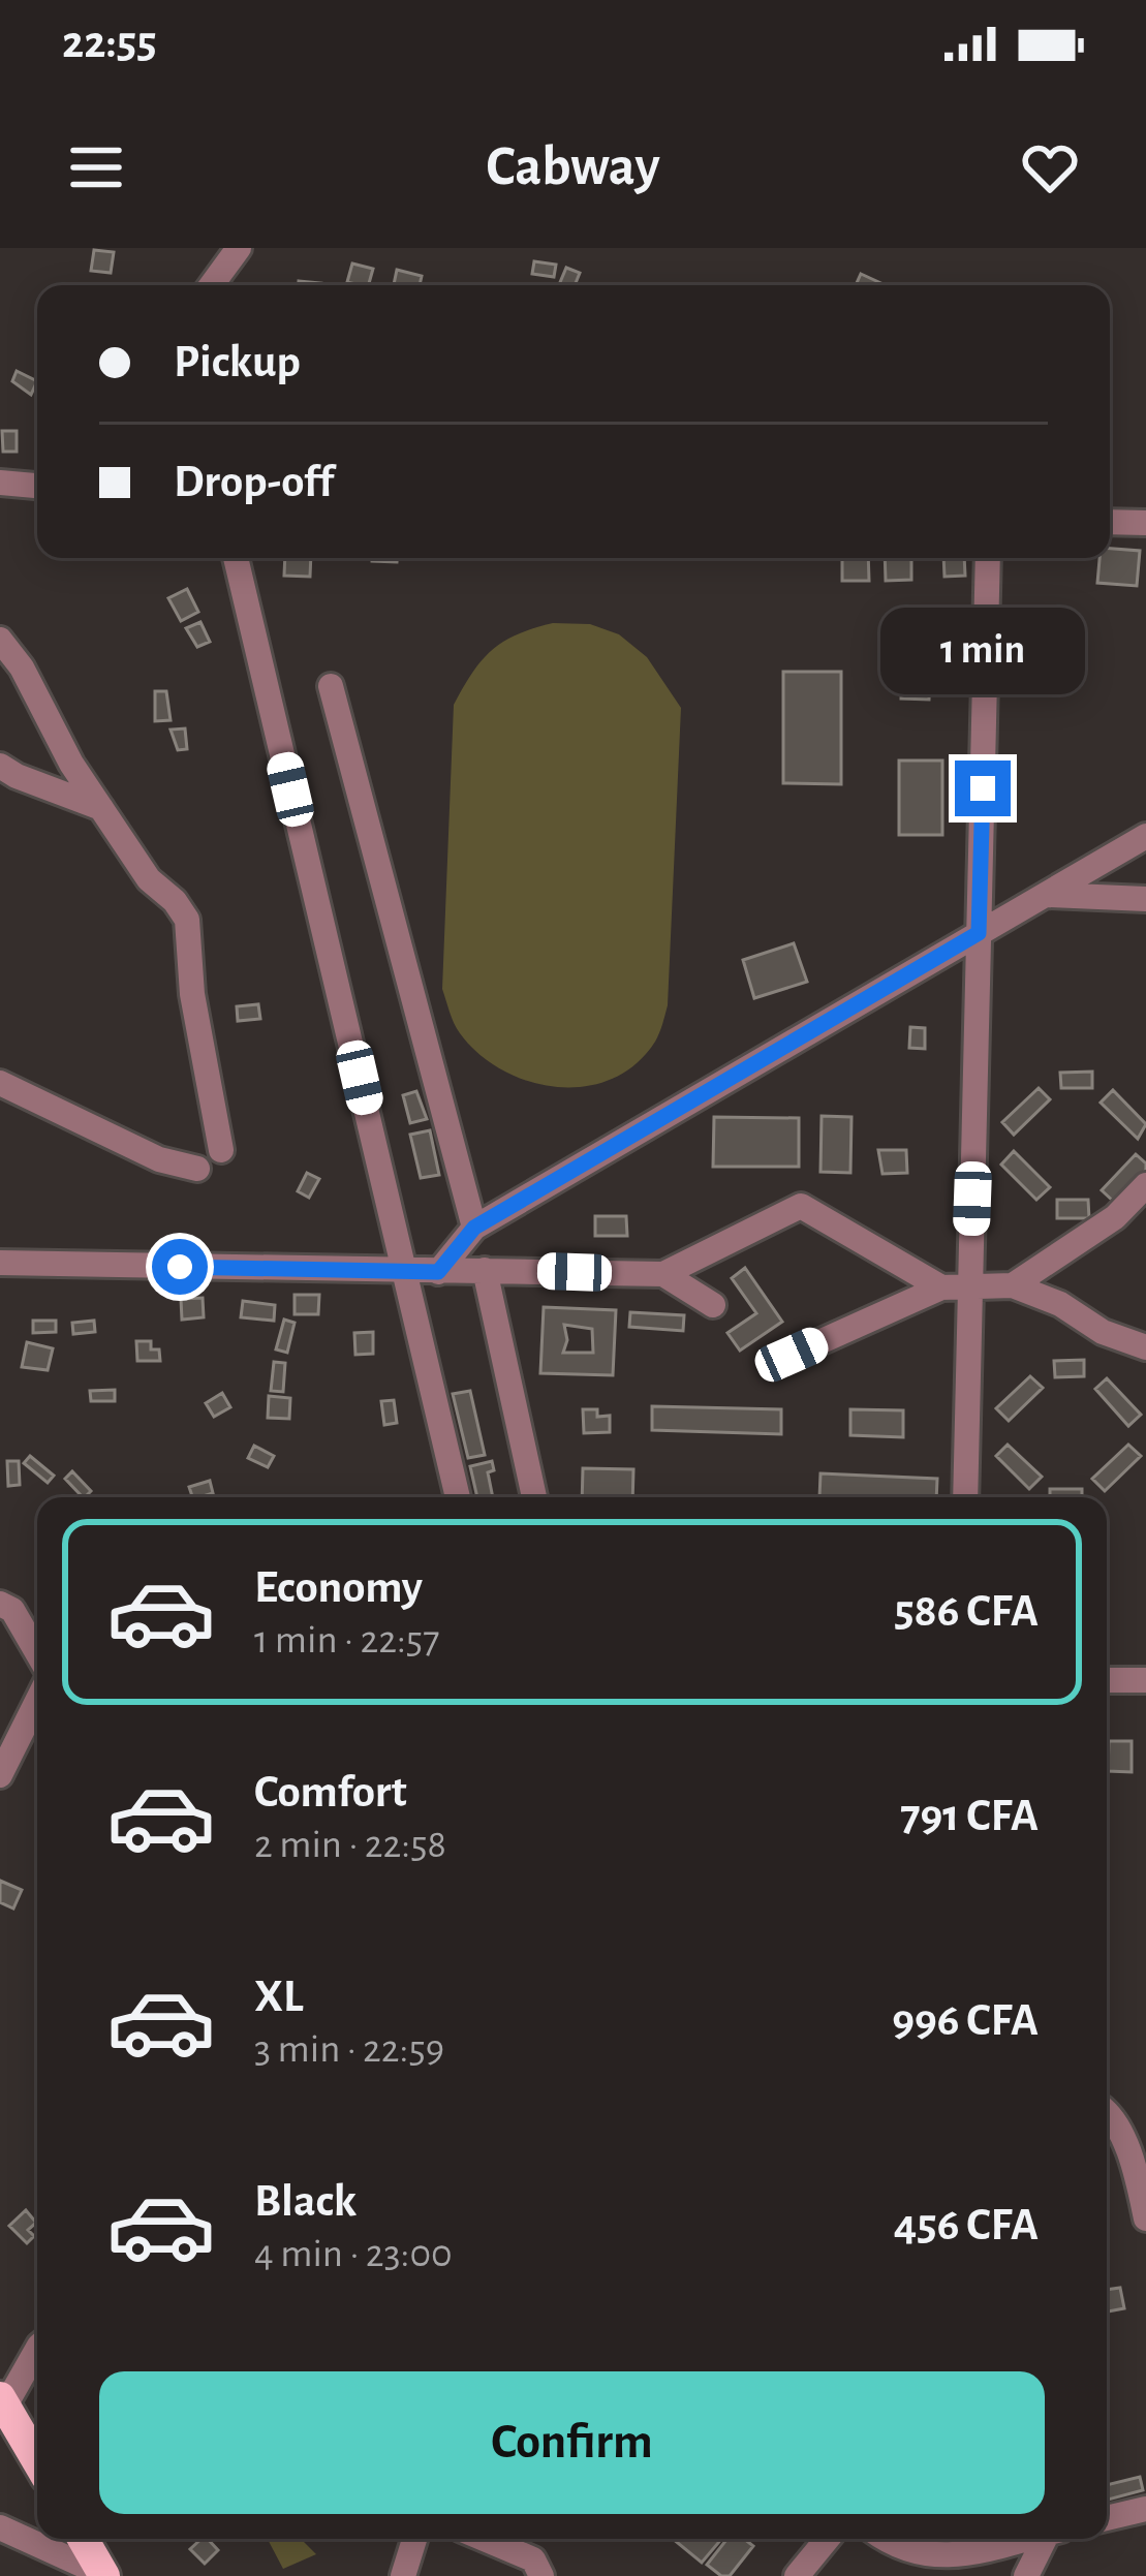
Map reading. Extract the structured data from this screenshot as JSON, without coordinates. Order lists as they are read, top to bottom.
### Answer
{
  "page": {
    "status": "22:55",
    "header": "Cabway",
    "banner": ["Pickup", "Drop-off"],
    "bubble": "1 min",
    "list": [
      {
        "name": "Economy",
        "note": "1 min · 22:57",
        "value": "586 CFA"
      },
      {
        "name": "Comfort",
        "note": "2 min · 22:58",
        "value": "791 CFA"
      },
      {
        "name": "XL",
        "note": "3 min · 22:59",
        "value": "996 CFA"
      },
      {
        "name": "Black",
        "note": "4 min · 23:00",
        "value": "456 CFA"
      }
    ],
    "buttons": "Confirm"
  }
}
